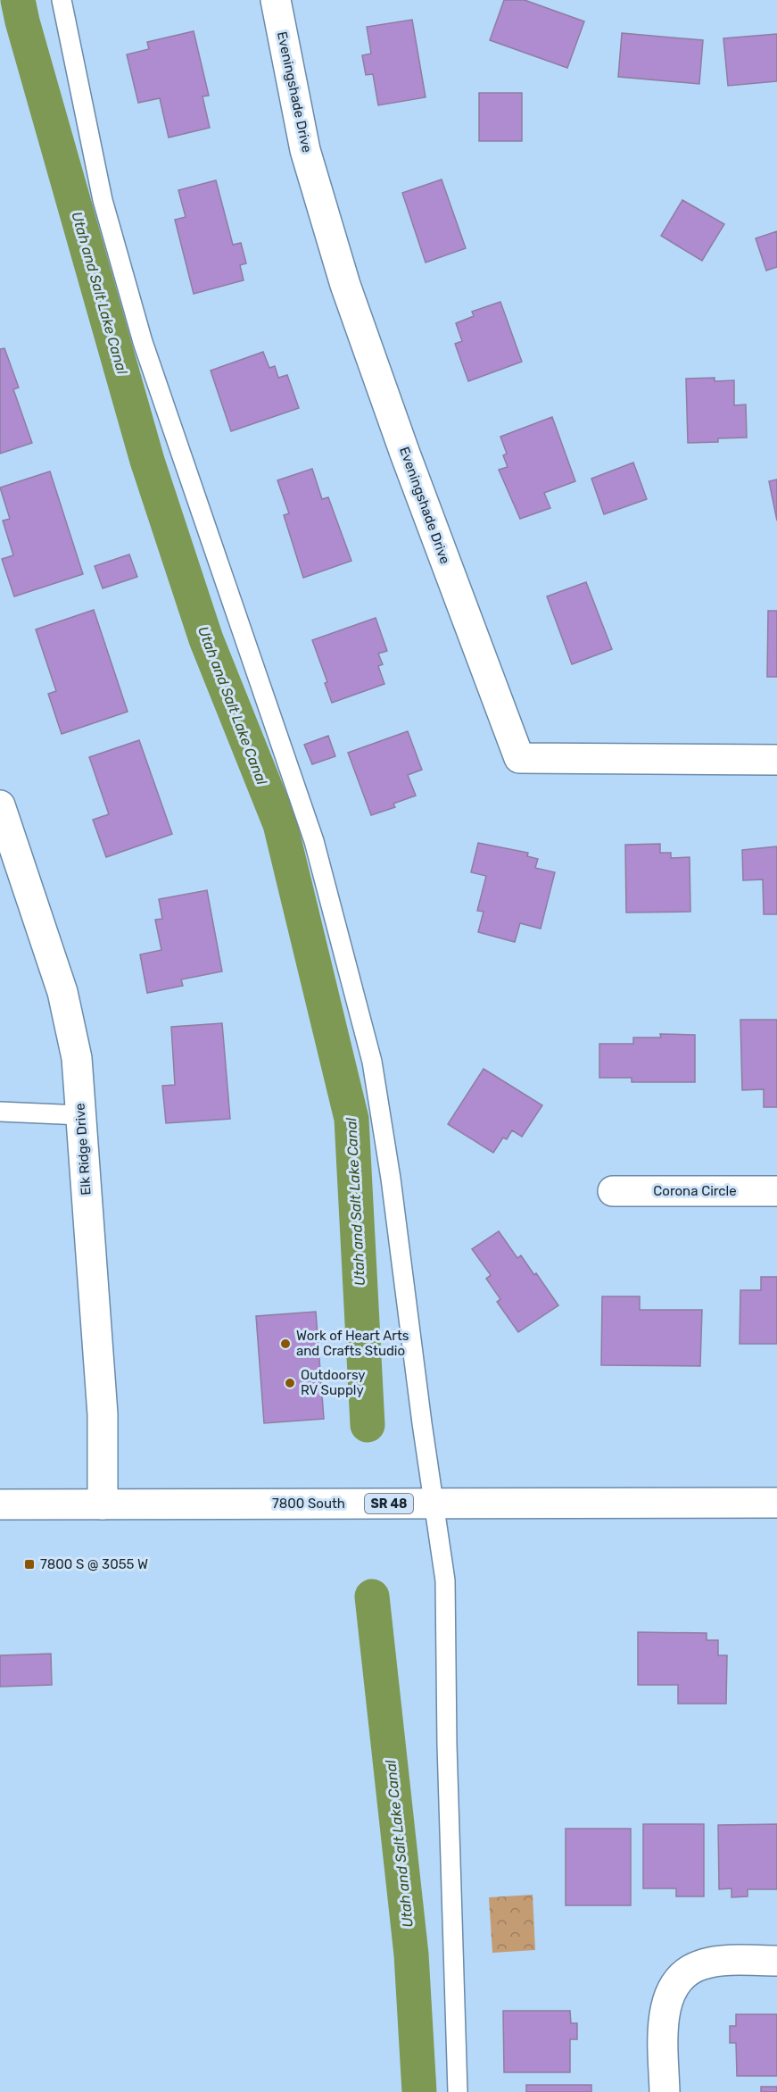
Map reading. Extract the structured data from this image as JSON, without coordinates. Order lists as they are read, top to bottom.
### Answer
{
  "streets": {
    "street": [
      "Eveningshade Drive",
      "Elk Ridge Drive",
      "Corona Circle",
      "7800 South",
      "SR 48"
    ]
  },
  "crossings": [
    ["Elk Ridge Drive", "7800 South"]
  ],
  "water": ["Utah and Salt Lake Canal"],
  "places": {
    "other": ["Work of Heart Arts and Crafts Studio", "Outdoorsy RV Supply"],
    "transit": ["7800 S @ 3055 W"]
  }
}
